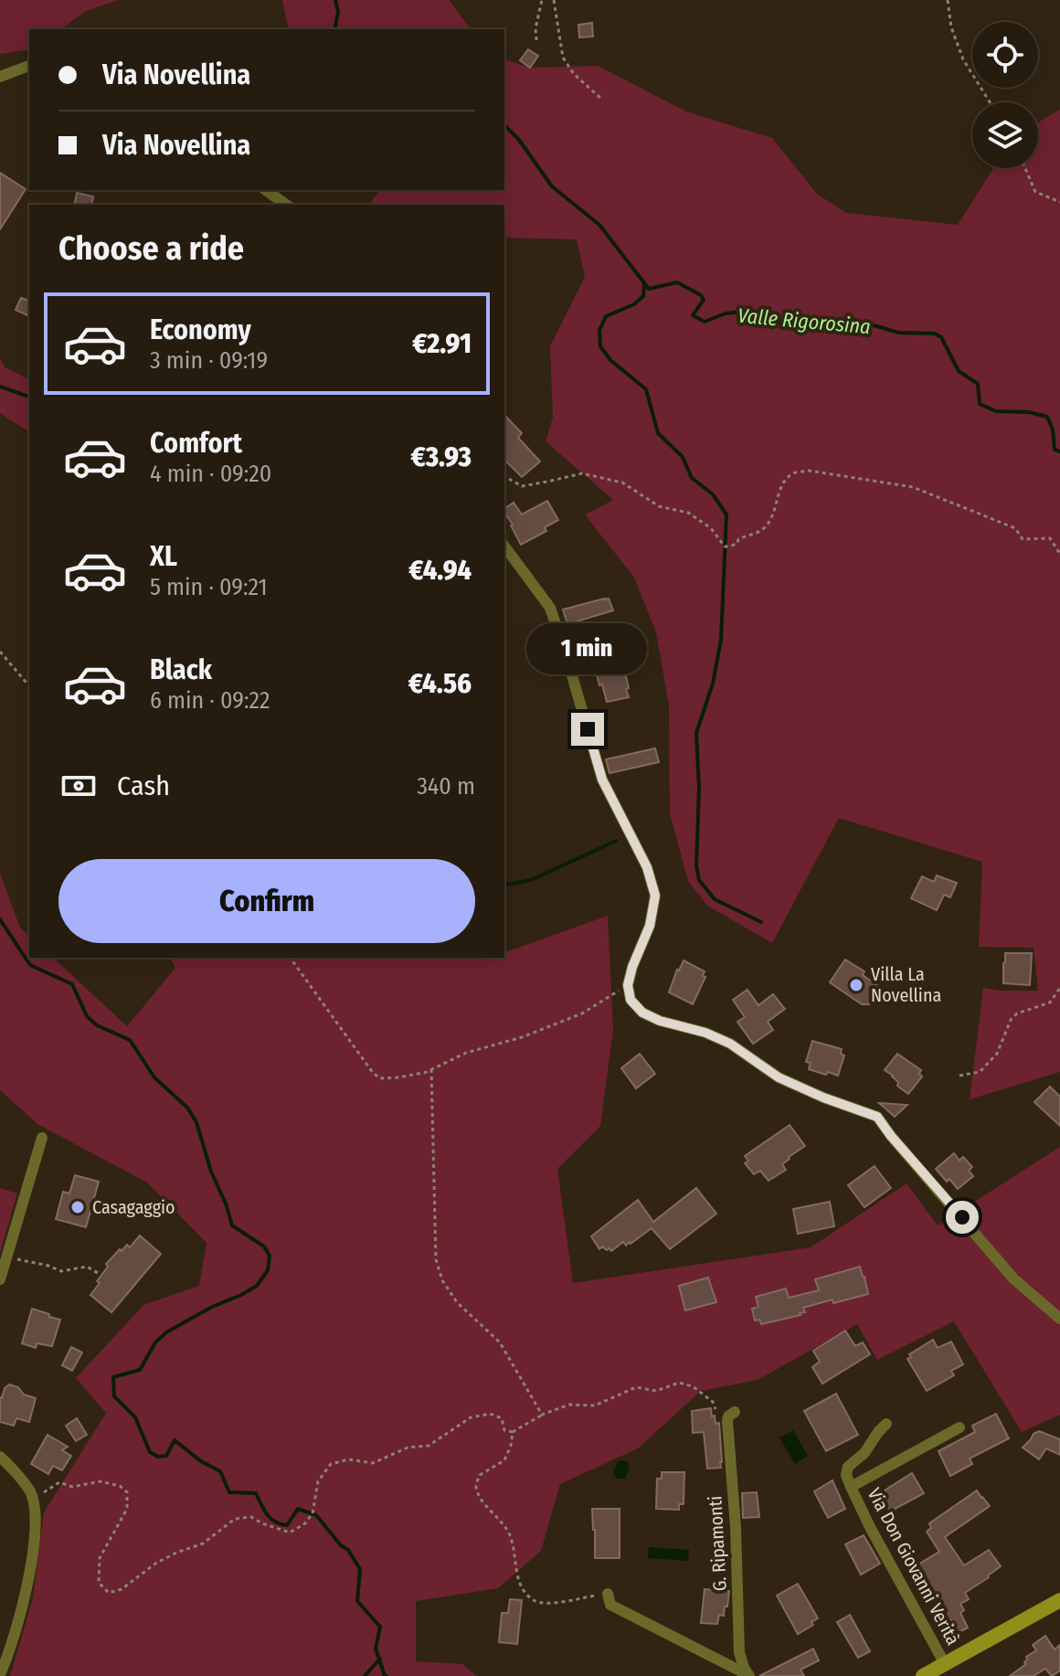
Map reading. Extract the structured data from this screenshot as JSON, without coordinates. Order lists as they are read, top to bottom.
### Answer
{
  "streets": {
    "street": ["G. Ripamonti", "Via Don Giovanni Verità"]
  },
  "water": ["Valle Rigorosina"],
  "places": ["Villa La Novellina", "Casagaggio"],
  "page": {
    "banner": ["Via Novellina", "Via Novellina"],
    "heading": "Choose a ride",
    "list": [
      {
        "name": "Economy",
        "note": "3 min · 09:19",
        "value": "€2.91"
      },
      {
        "name": "Comfort",
        "note": "4 min · 09:20",
        "value": "€3.93"
      },
      {
        "name": "XL",
        "note": "5 min · 09:21",
        "value": "€4.94"
      },
      {
        "name": "Black",
        "note": "6 min · 09:22",
        "value": "€4.56"
      }
    ],
    "bubble": "1 min",
    "pay": ["Cash", "340 m"],
    "buttons": "Confirm"
  }
}
